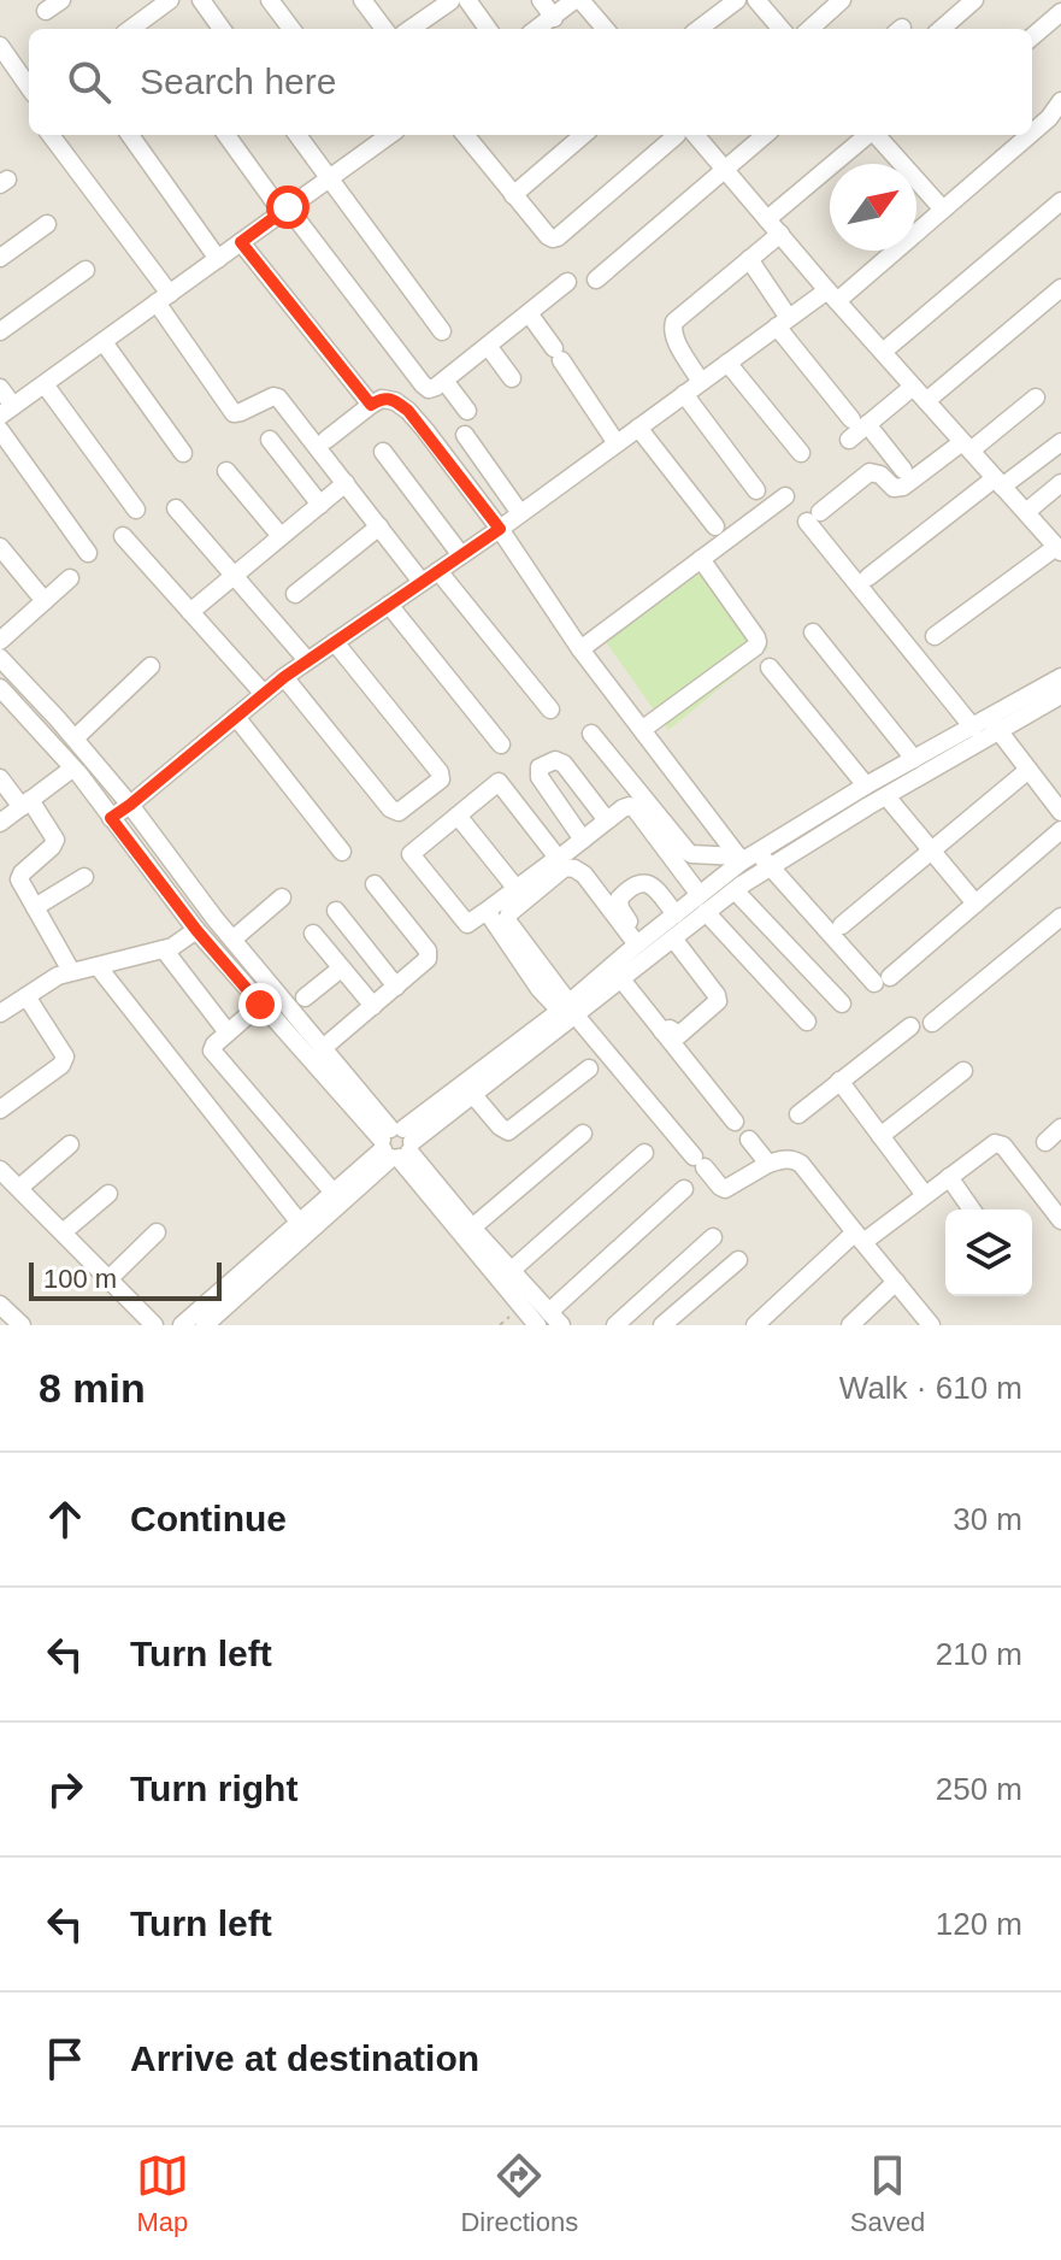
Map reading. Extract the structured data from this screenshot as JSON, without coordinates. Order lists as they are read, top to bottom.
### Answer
{
  "scale_bar": "100 m",
  "north": "top right",
  "page": {
    "search": "Search here",
    "scale": "100 m",
    "heading": ["8 min", "Walk · 610 m"],
    "list": [
      ["Continue", "30 m"],
      ["Turn left", "210 m"],
      ["Turn right", "250 m"],
      ["Turn left", "120 m"],
      "Arrive at destination"
    ],
    "nav": ["Map", "Directions", "Saved"]
  }
}
